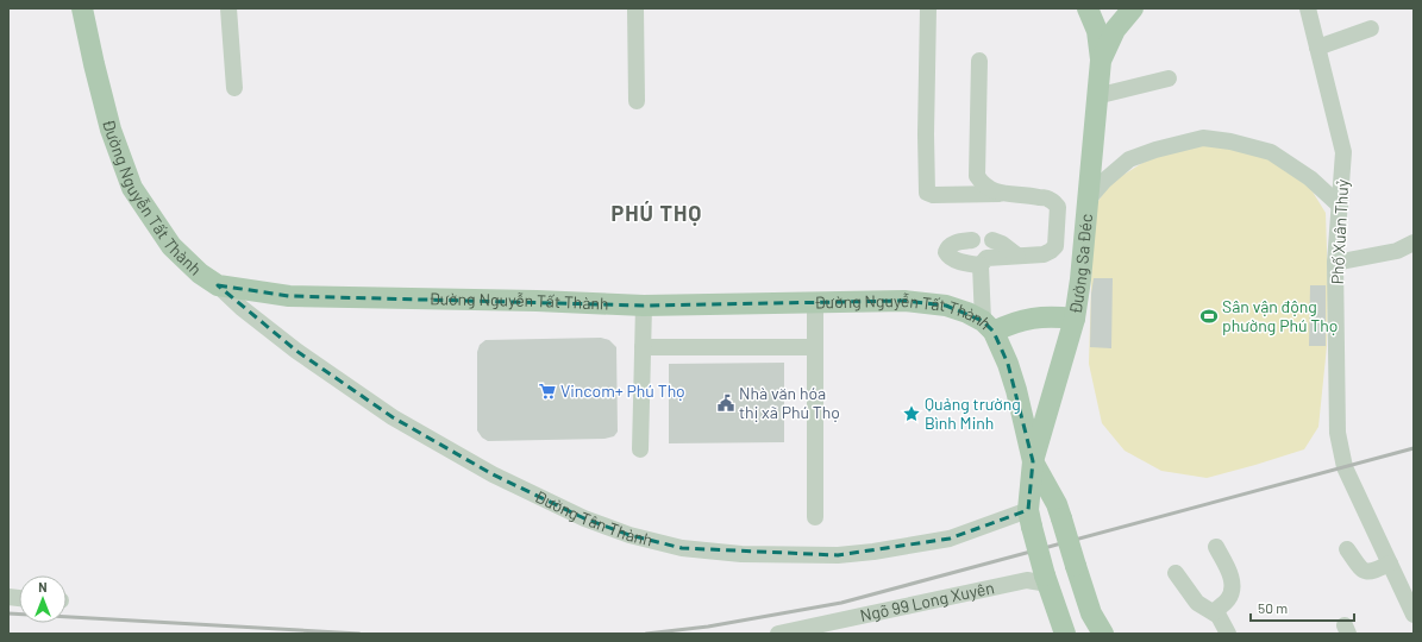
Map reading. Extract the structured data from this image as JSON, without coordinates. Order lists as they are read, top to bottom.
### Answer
{
  "streets": {
    "main road": ["Đường Nguyễn Tất Thành", "Đường Sa Đéc"],
    "street": ["Phố Xuân Thuỷ", "Đường Tân Thành", "Ngõ 99 Long Xuyên"]
  },
  "crossings": [
    ["Đường Nguyễn Tất Thành", "Đường Sa Đéc"],
    ["Đường Nguyễn Tất Thành", "Đường Tân Thành"]
  ],
  "districts": ["PHÚ THỌ"],
  "places": {
    "sports": ["Sân vận động phường Phú Thọ"],
    "supermarket": ["Vincom+ Phú Thọ"],
    "public building": ["Nhà văn hóa thị xã Phú Thọ"],
    "place": ["Quảng trường Bình Minh"]
  },
  "scale_bar": "50 m",
  "north": "top"
}
